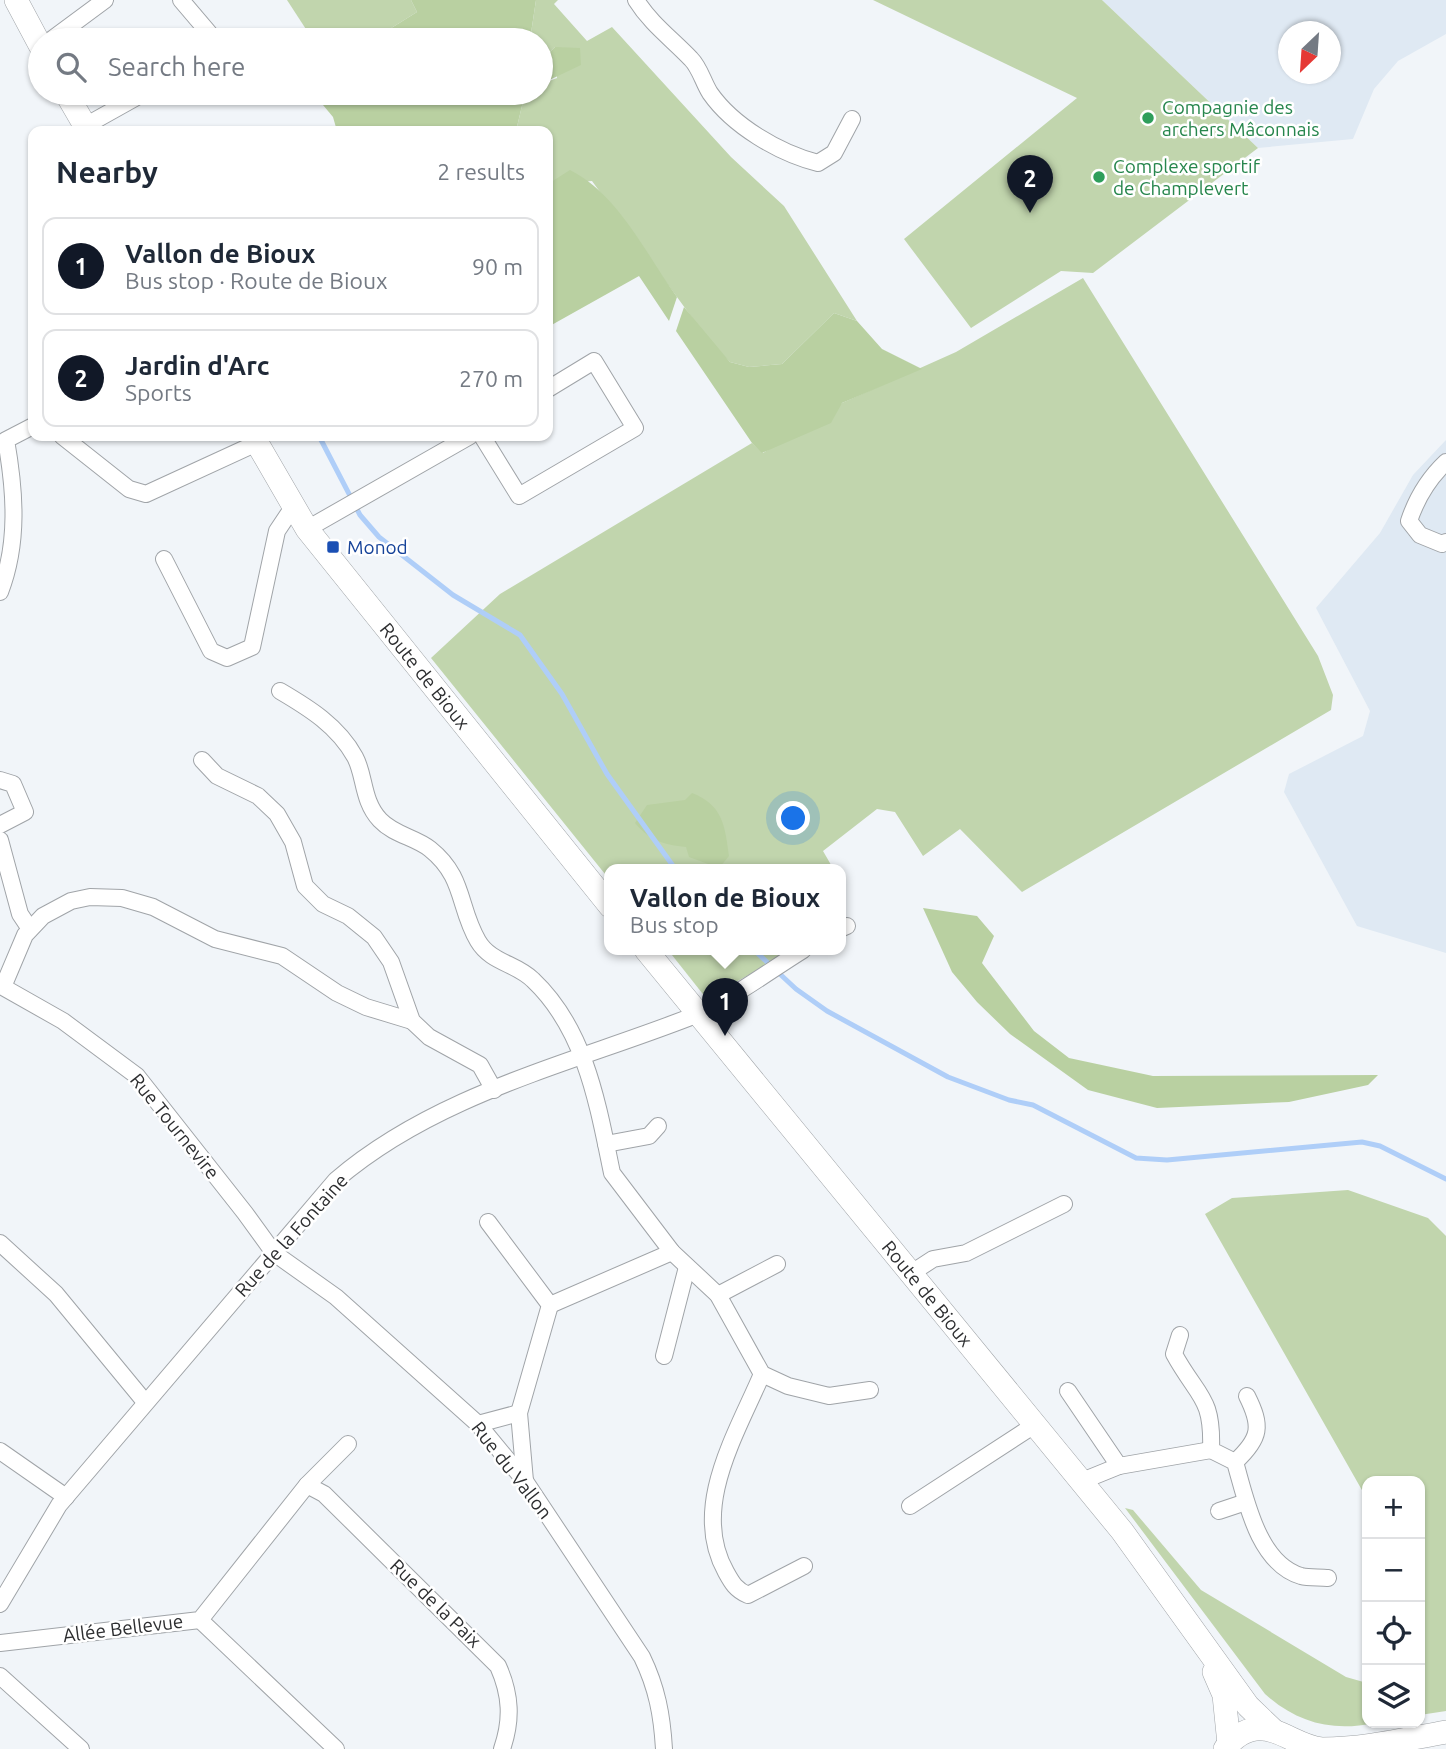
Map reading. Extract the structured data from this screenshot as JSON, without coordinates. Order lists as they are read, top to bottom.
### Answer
{
  "streets": {
    "main road": ["Route de Bioux"],
    "street": [
      "Rue Tournevire",
      "Rue de la Fontaine",
      "Rue du Vallon",
      "Rue de la Paix",
      "Allée Bellevue"
    ]
  },
  "crossings": [
    ["Route de Bioux", "Rue de la Fontaine"],
    ["Rue Tournevire", "Rue de la Fontaine"],
    ["Rue Tournevire", "Rue du Vallon"],
    ["Rue de la Fontaine", "Rue du Vallon"],
    ["Rue de la Paix", "Allée Bellevue"]
  ],
  "places": {
    "other": ["Compagnie des archers Mâconnais", "Complexe sportif de Champlevert"],
    "transit": ["Monod"]
  },
  "north": "bottom left",
  "page": {
    "search": "Search here",
    "heading": ["Nearby", "2 results"],
    "pins": ["2", "1"],
    "list": [
      {
        "mark": "1",
        "name": "Vallon de Bioux",
        "note": "Bus stop · Route de Bioux",
        "value": "90 m"
      },
      {
        "mark": "2",
        "name": "Jardin d'Arc",
        "note": "Sports",
        "value": "270 m"
      }
    ],
    "popup": ["Vallon de Bioux", "Bus stop"],
    "map_buttons": ["+", "−"]
  }
}
